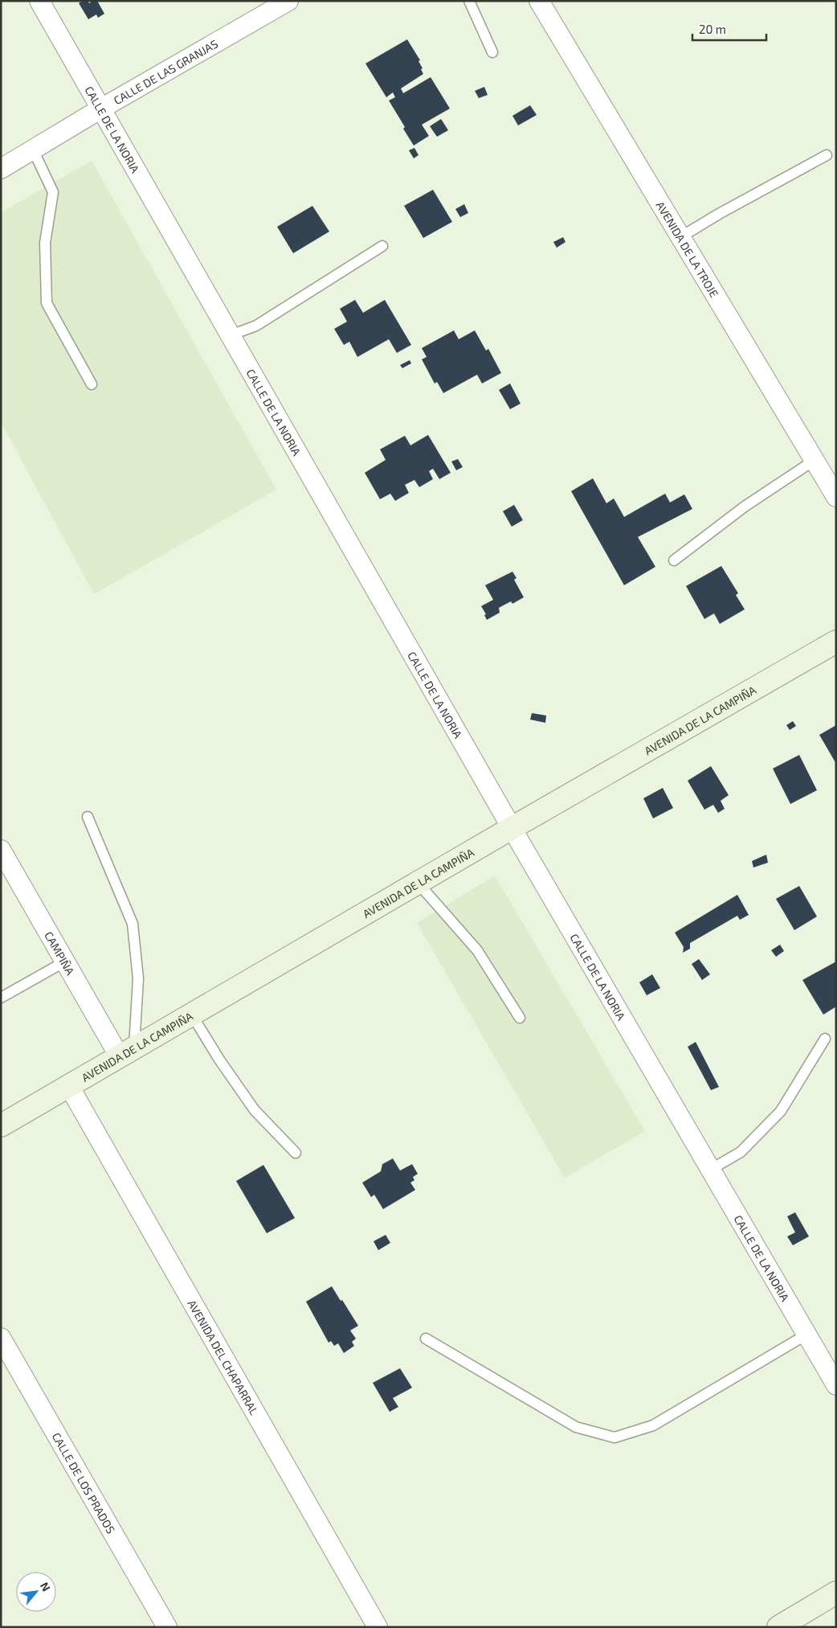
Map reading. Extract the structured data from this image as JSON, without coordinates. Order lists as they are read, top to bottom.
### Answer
{
  "streets": {
    "street": [
      "CALLE DE LAS GRANJAS",
      "CALLE DE LA NORIA",
      "AVENIDA DE LA TROJE",
      "AVENIDA DE LA CAMPIÑA",
      "CAMPIÑA",
      "AVENIDA DEL CHAPARRAL",
      "CALLE DE LOS PRADOS"
    ]
  },
  "crossings": [
    ["CALLE DE LAS GRANJAS", "CALLE DE LA NORIA"],
    ["CALLE DE LA NORIA", "AVENIDA DE LA CAMPIÑA"],
    ["AVENIDA DE LA CAMPIÑA", "CAMPIÑA"],
    ["AVENIDA DE LA CAMPIÑA", "AVENIDA DEL CHAPARRAL"]
  ],
  "scale_bar": "20 m",
  "north": "top right"
}
